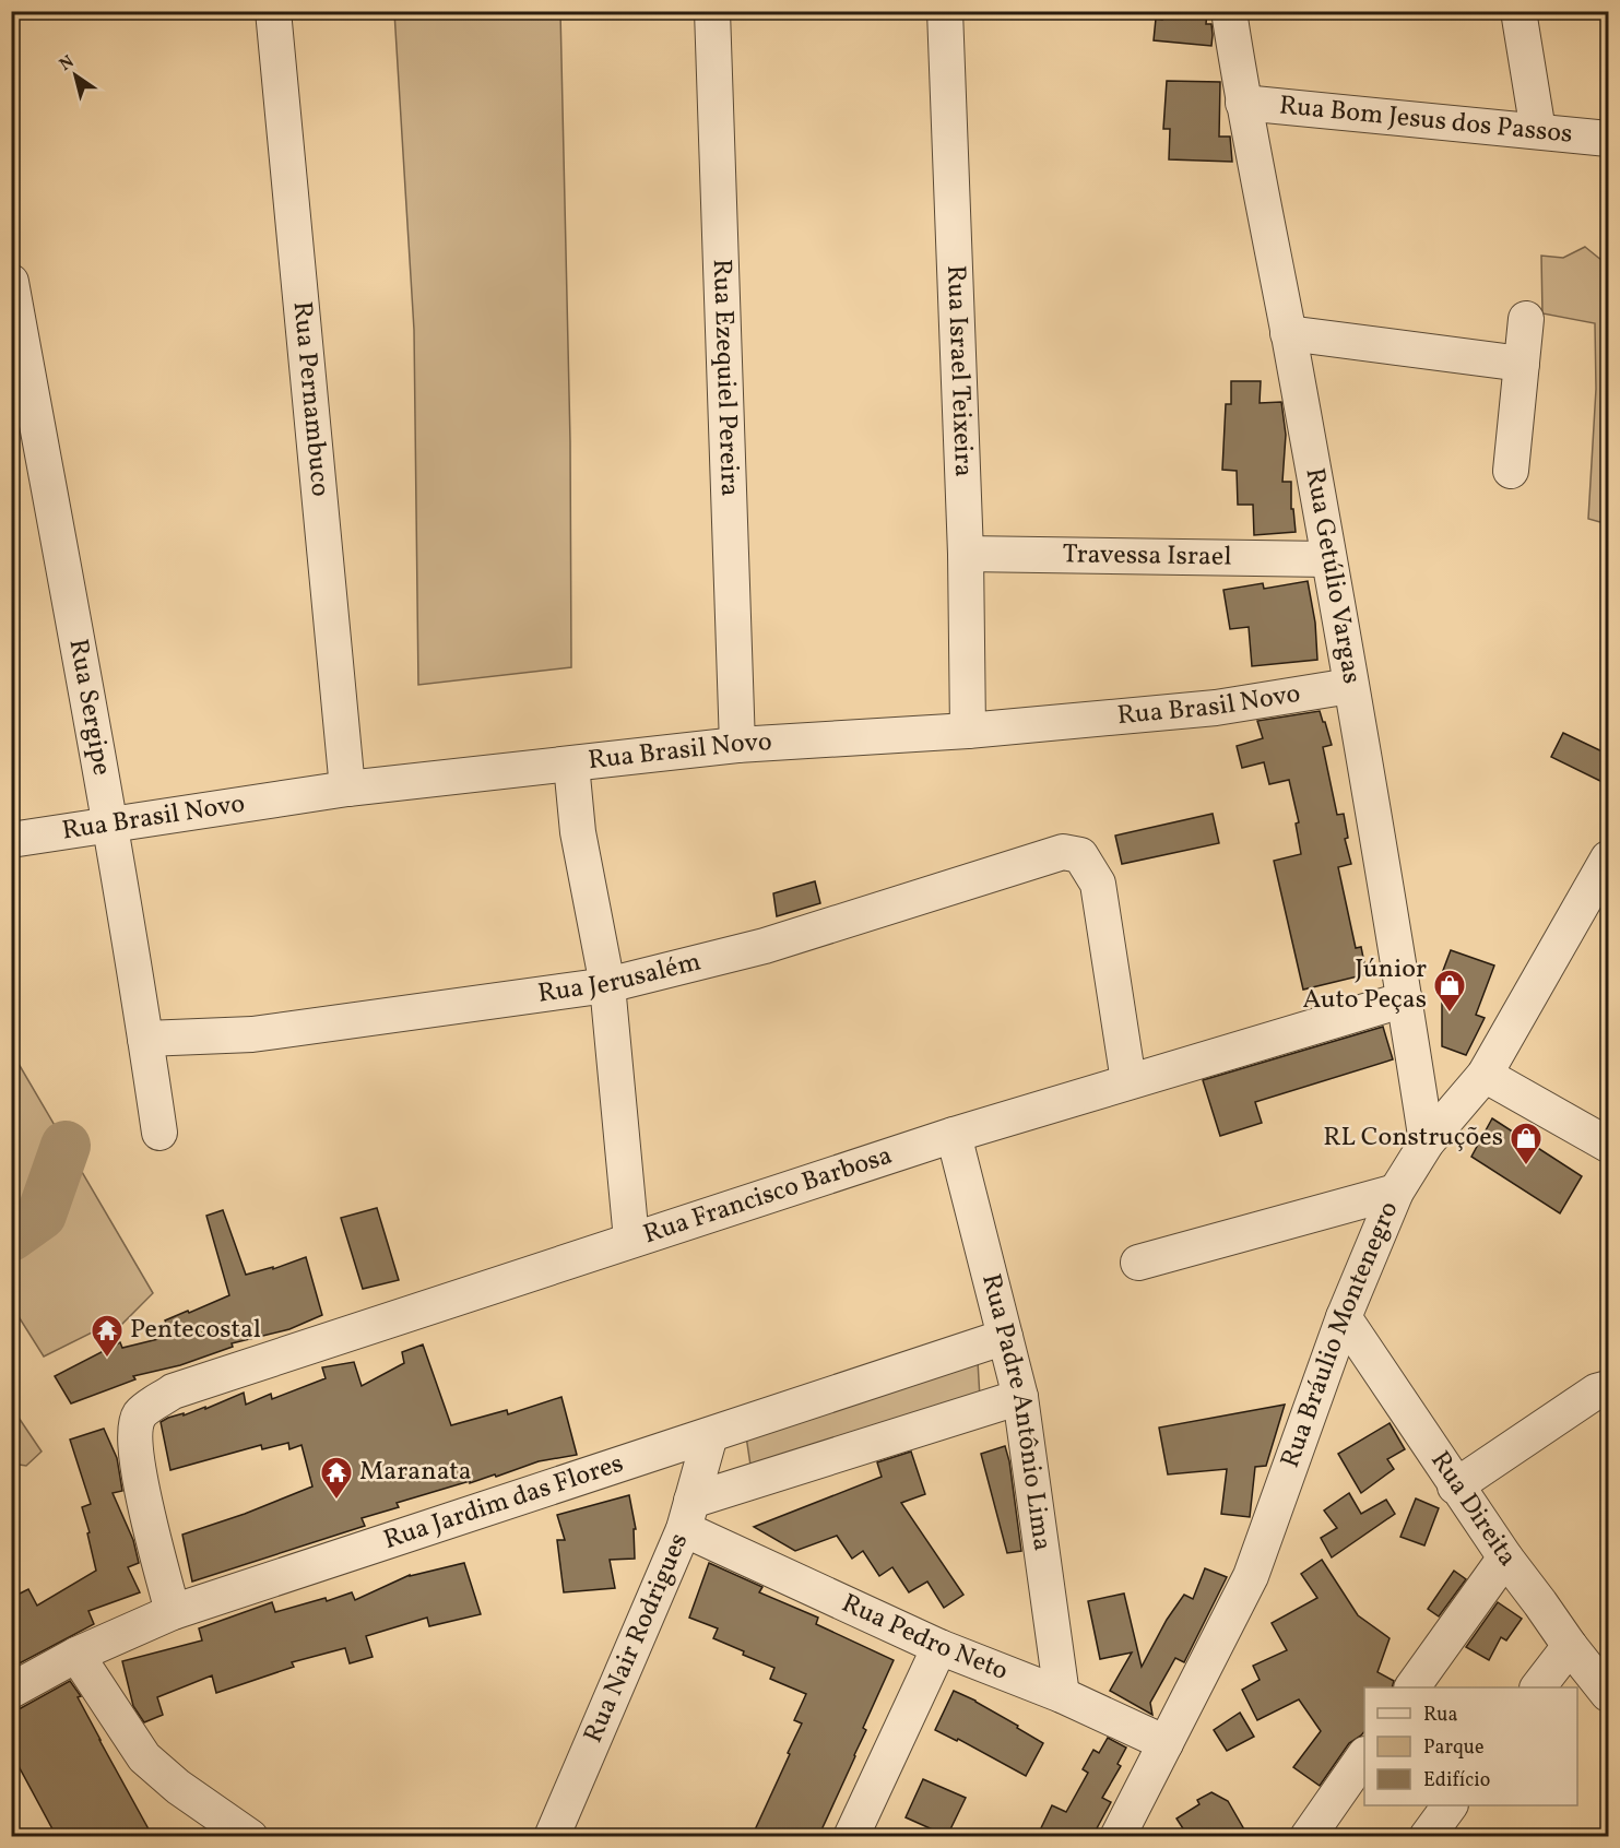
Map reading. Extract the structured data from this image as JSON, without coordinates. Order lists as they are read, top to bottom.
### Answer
{
  "streets": {
    "street": [
      "Rua Bom Jesus dos Passos",
      "Rua Israel Teixeira",
      "Rua Ezequiel Pereira",
      "Rua Pernambuco",
      "Travessa Israel",
      "Rua Getúlio Vargas",
      "Rua Brasil Novo",
      "Rua Sergipe",
      "Rua Jerusalém",
      "Rua Francisco Barbosa",
      "Rua Bráulio Montenegro",
      "Rua Padre Antônio Lima",
      "Rua Jardim das Flores",
      "Rua Direita",
      "Rua Nair Rodrigues",
      "Rua Pedro Neto"
    ]
  },
  "crossings": [
    ["Rua Bom Jesus dos Passos", "Rua Getúlio Vargas"],
    ["Rua Israel Teixeira", "Travessa Israel"],
    ["Rua Israel Teixeira", "Rua Brasil Novo"],
    ["Rua Ezequiel Pereira", "Rua Brasil Novo"],
    ["Rua Pernambuco", "Rua Brasil Novo"],
    ["Travessa Israel", "Rua Getúlio Vargas"],
    ["Rua Getúlio Vargas", "Rua Brasil Novo"],
    ["Rua Getúlio Vargas", "Rua Francisco Barbosa"],
    ["Rua Getúlio Vargas", "Rua Bráulio Montenegro"],
    ["Rua Brasil Novo", "Rua Sergipe"],
    ["Rua Sergipe", "Rua Jerusalém"],
    ["Rua Jerusalém", "Rua Francisco Barbosa"],
    ["Rua Francisco Barbosa", "Rua Padre Antônio Lima"],
    ["Rua Francisco Barbosa", "Rua Jardim das Flores"],
    ["Rua Bráulio Montenegro", "Rua Direita"],
    ["Rua Bráulio Montenegro", "Rua Pedro Neto"],
    ["Rua Padre Antônio Lima", "Rua Jardim das Flores"],
    ["Rua Padre Antônio Lima", "Rua Pedro Neto"],
    ["Rua Jardim das Flores", "Rua Nair Rodrigues"],
    ["Rua Nair Rodrigues", "Rua Pedro Neto"]
  ],
  "places": {
    "shop": ["Júnior Auto Peças", "RL Construções"],
    "temple": ["Pentecostal", "Maranata"]
  },
  "legend": ["Rua", "Parque", "Edifício"],
  "north": "top left"
}
